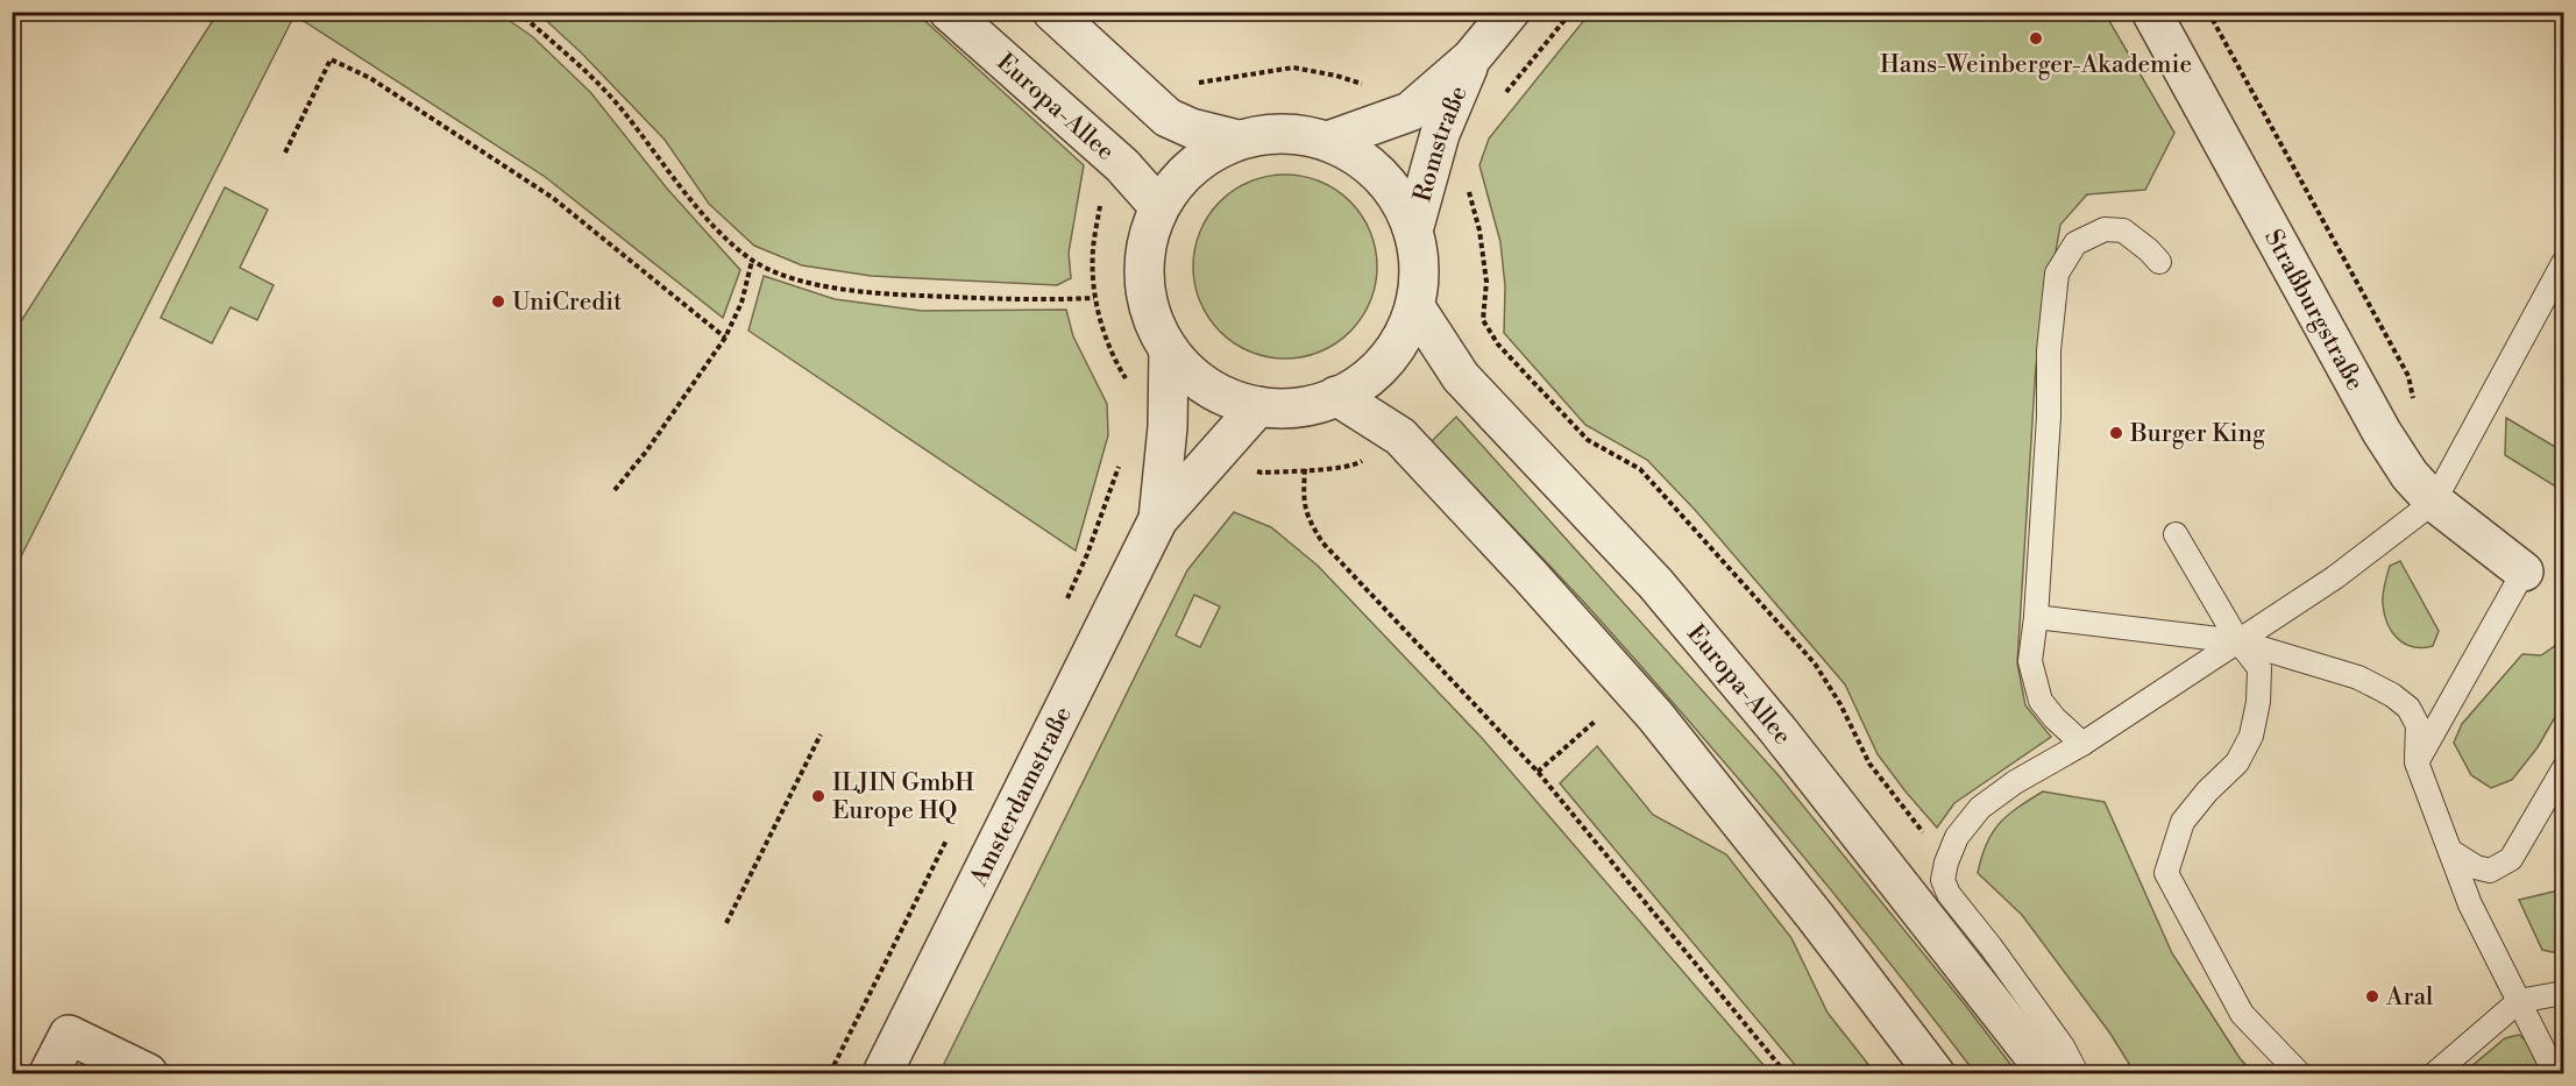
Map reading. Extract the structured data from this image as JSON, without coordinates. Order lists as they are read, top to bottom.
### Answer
{
  "streets": {
    "street": [
      "Europa-Allee",
      "Romstraße",
      "Straßburgstraße",
      "Amsterdamstraße"
    ]
  },
  "places": [
    "Hans-Weinberger-Akademie",
    "UniCredit",
    "Burger King",
    "ILJIN GmbH Europe HQ",
    "Aral"
  ]
}
